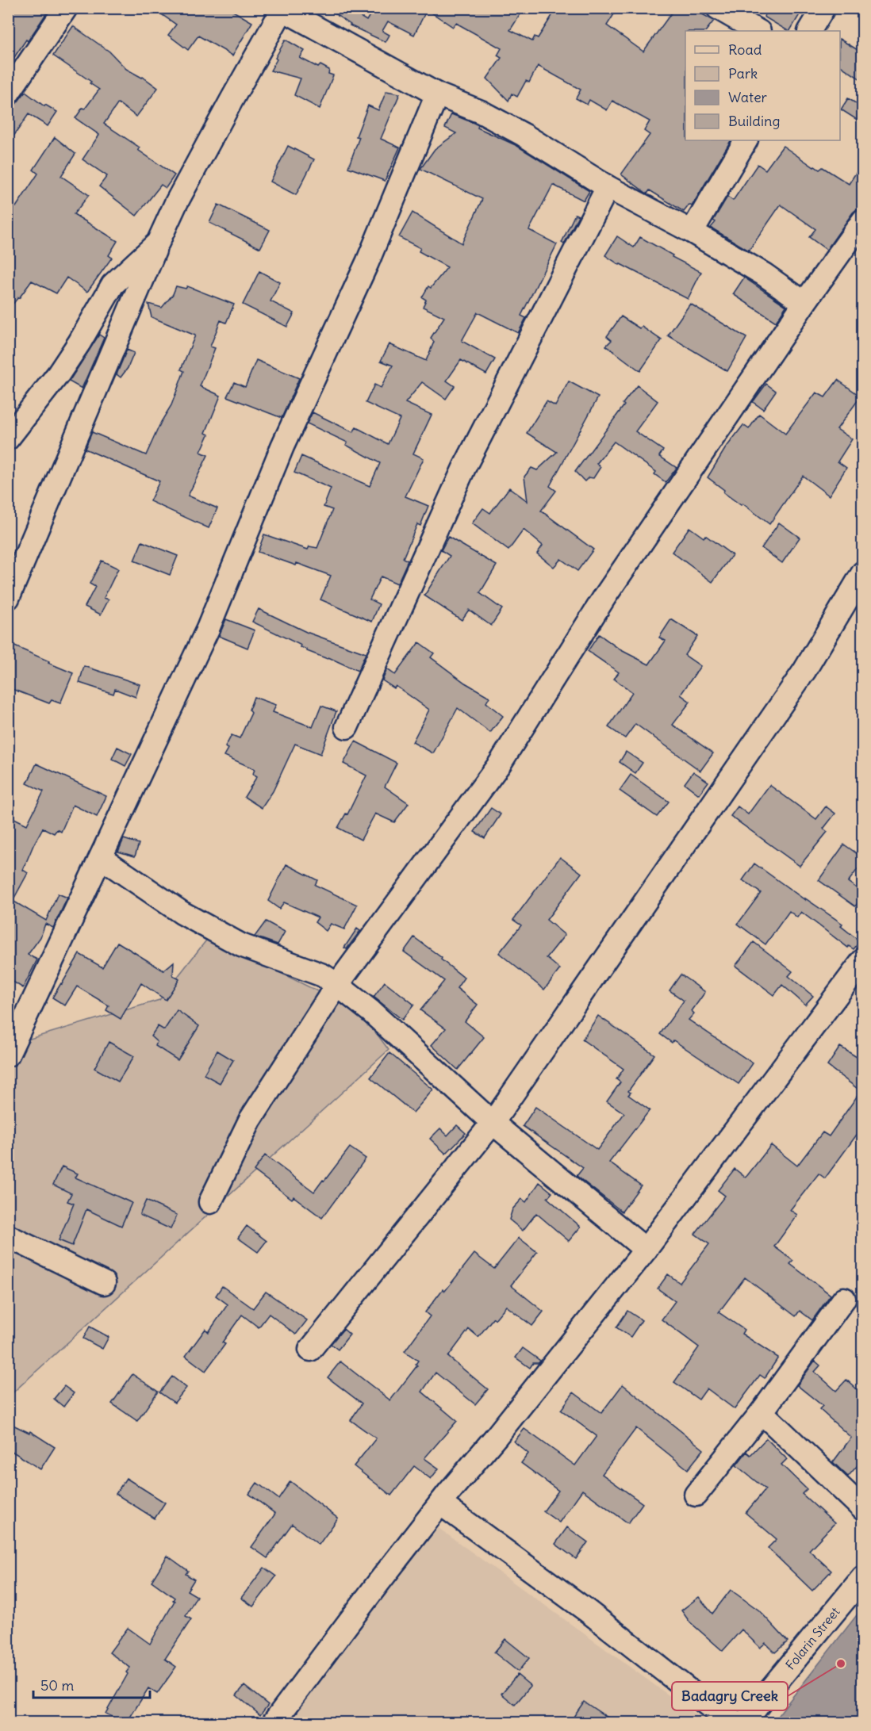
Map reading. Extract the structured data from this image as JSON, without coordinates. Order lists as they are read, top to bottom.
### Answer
{
  "streets": {
    "street": ["Folarin Street"]
  },
  "places": ["Badagry Creek"],
  "legend": [
    "Road",
    "Park",
    "Water",
    "Building"
  ],
  "scale_bar": "50 m"
}
